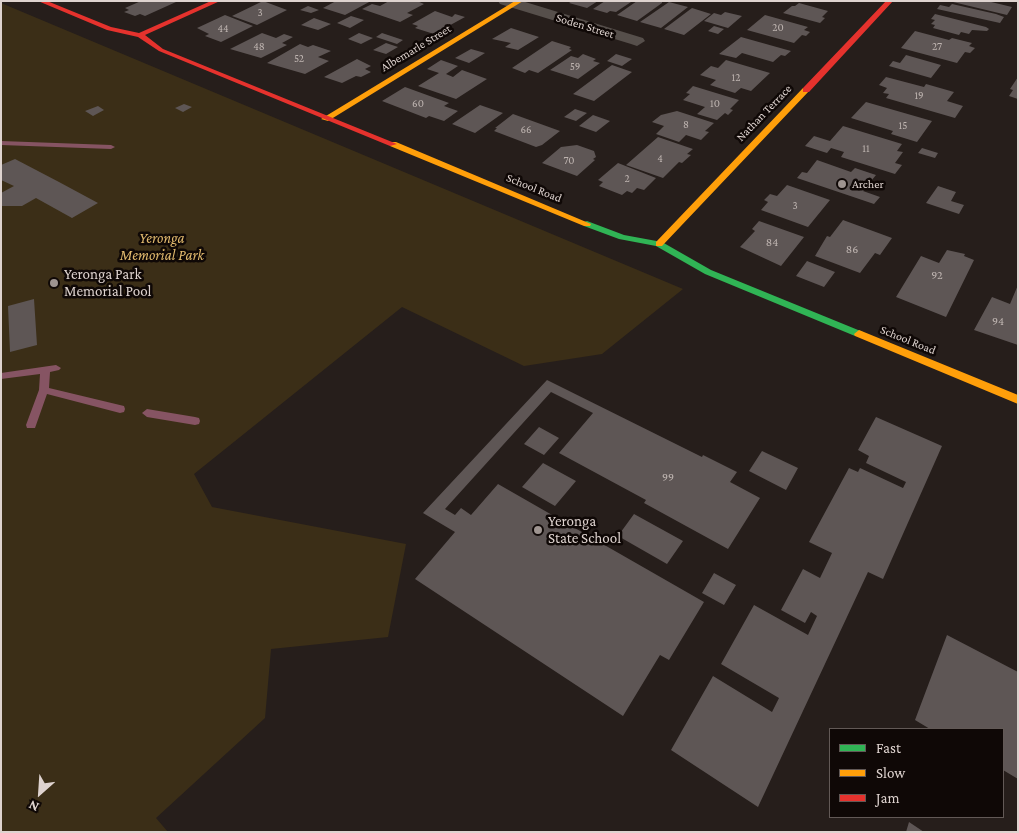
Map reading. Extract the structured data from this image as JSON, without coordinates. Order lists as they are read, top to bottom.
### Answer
{
  "streets": {
    "street": [
      "Soden Street",
      "Albemarle Street",
      "Nathan Terrace",
      "School Road"
    ]
  },
  "crossings": [
    ["Soden Street", "Albemarle Street"],
    ["Albemarle Street", "School Road"],
    ["Nathan Terrace", "School Road"]
  ],
  "parks": ["Yeronga Memorial Park"],
  "places": ["Archer", "Yeronga Park Memorial Pool", "Yeronga State School"],
  "house_numbers": [
    "3",
    "20",
    "44",
    "48",
    "27",
    "52",
    "59",
    "12",
    "19",
    "60",
    "10",
    "8",
    "15",
    "66",
    "11",
    "4",
    "70",
    "2",
    "3",
    "84",
    "86",
    "92",
    "94",
    "99"
  ],
  "legend": ["Fast", "Slow", "Jam"],
  "north": "bottom left"
}
